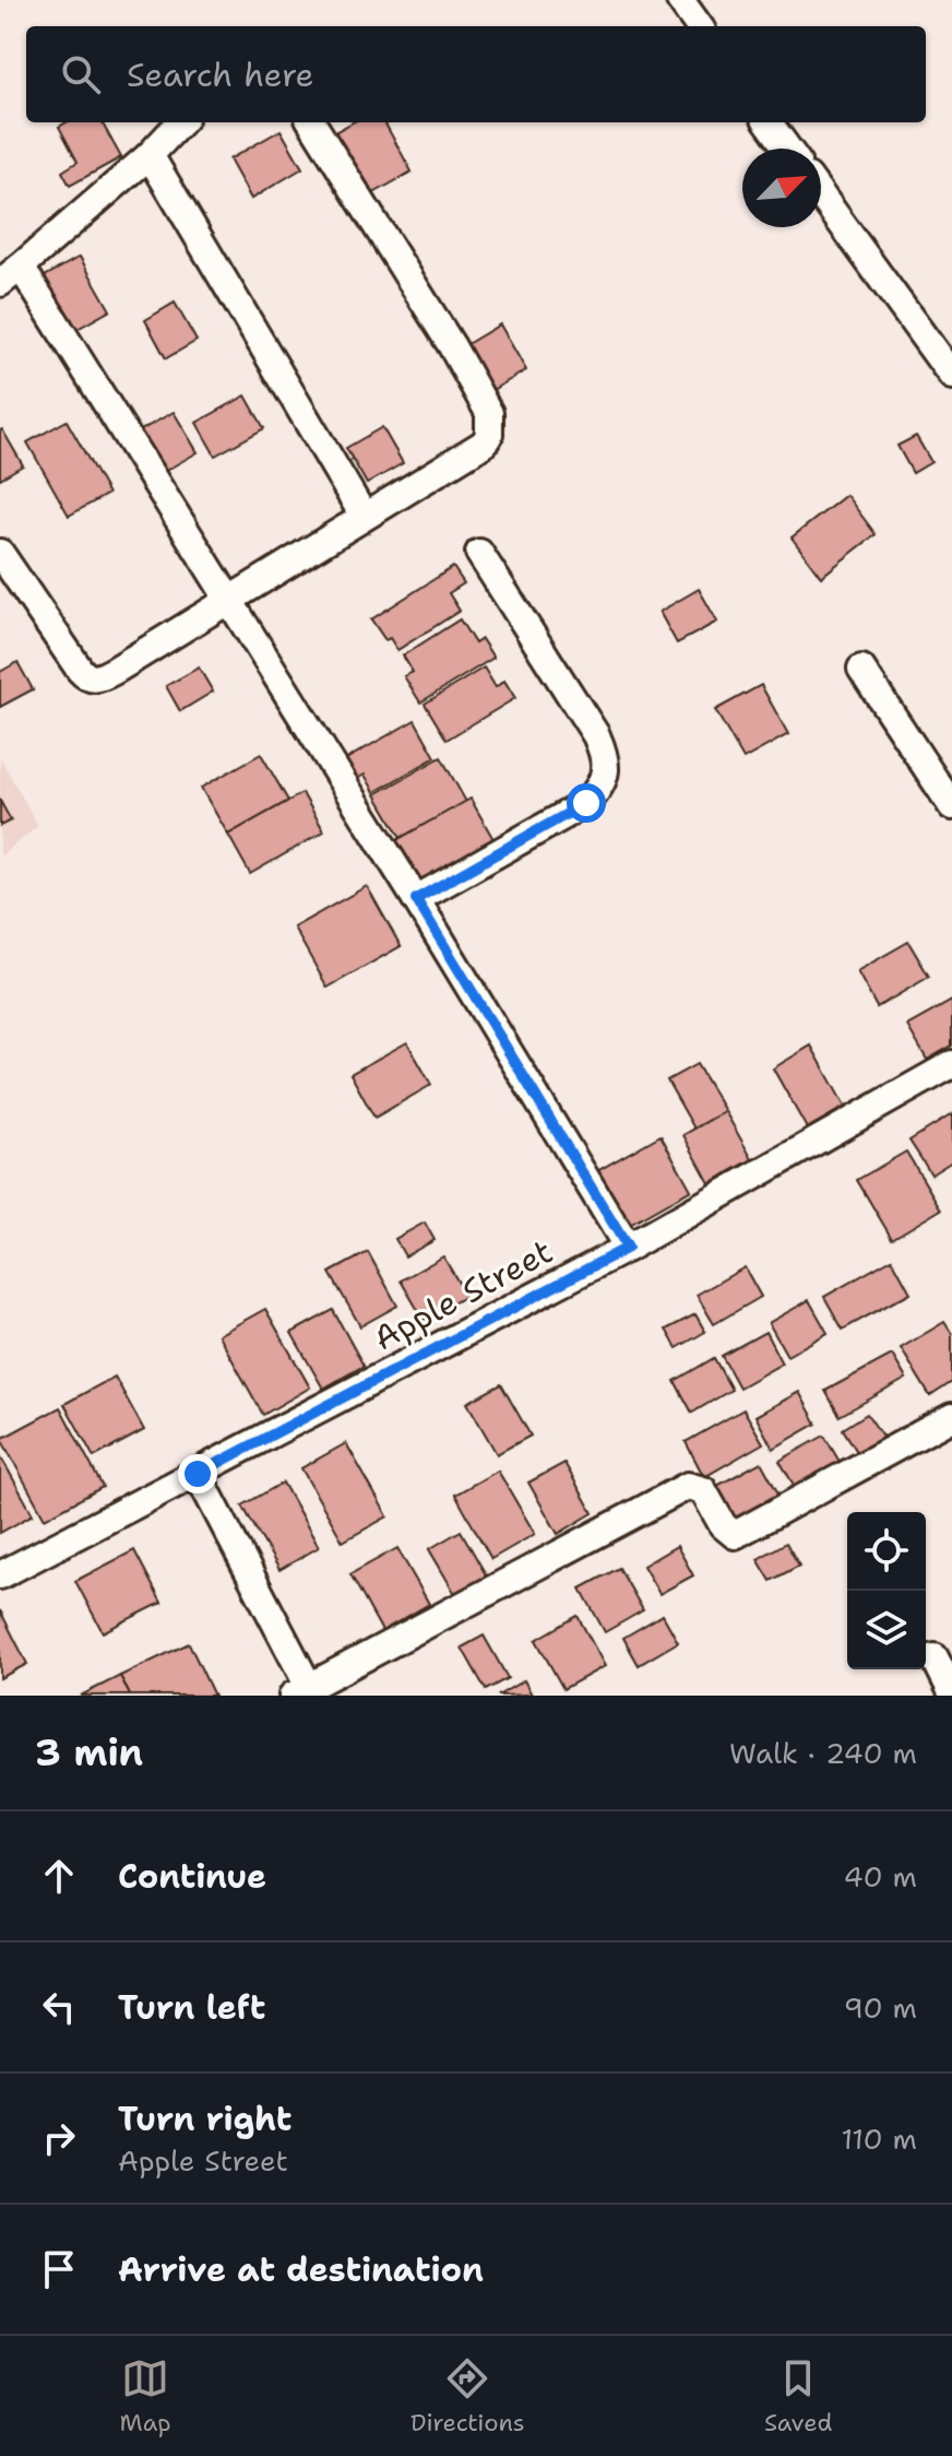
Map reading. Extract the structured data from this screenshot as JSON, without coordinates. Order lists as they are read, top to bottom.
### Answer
{
  "streets": {
    "street": ["Apple Street"]
  },
  "north": "top right",
  "page": {
    "search": "Search here",
    "heading": ["3 min", "Walk · 240 m"],
    "list": [
      ["Continue", "40 m"],
      ["Turn left", "90 m"],
      ["Turn right", "Apple Street", "110 m"],
      "Arrive at destination"
    ],
    "nav": ["Map", "Directions", "Saved"]
  }
}
